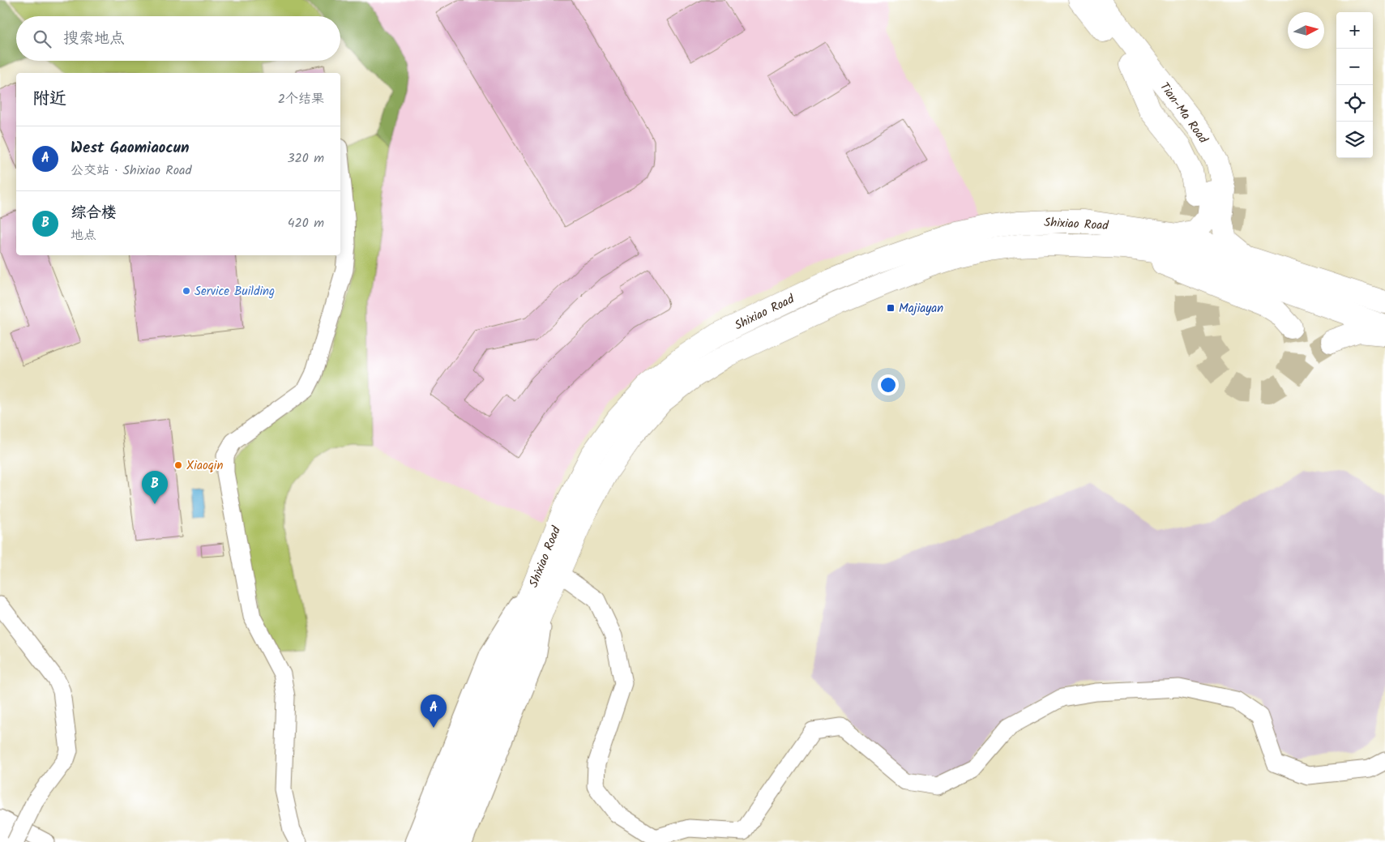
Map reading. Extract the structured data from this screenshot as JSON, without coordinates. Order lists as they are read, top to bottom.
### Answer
{
  "streets": {
    "main road": ["Tian-Ma Road", "Shixiao Road"]
  },
  "crossings": [
    ["Tian-Ma Road", "Shixiao Road"]
  ],
  "places": {
    "other": ["Service Building", "Xiaoqin"],
    "transit": ["Majiayan"]
  },
  "north": "right",
  "page": {
    "map_buttons": ["+", "−"],
    "search": "搜索地点",
    "heading": ["附近", "2个结果"],
    "list": [
      {
        "mark": "A",
        "name": "West Gaomiaocun",
        "note": "公交站 · Shixiao Road",
        "value": "320 m"
      },
      {
        "mark": "B",
        "name": "综合楼",
        "note": "地点",
        "value": "420 m"
      }
    ],
    "pins": ["B", "A"]
  }
}
